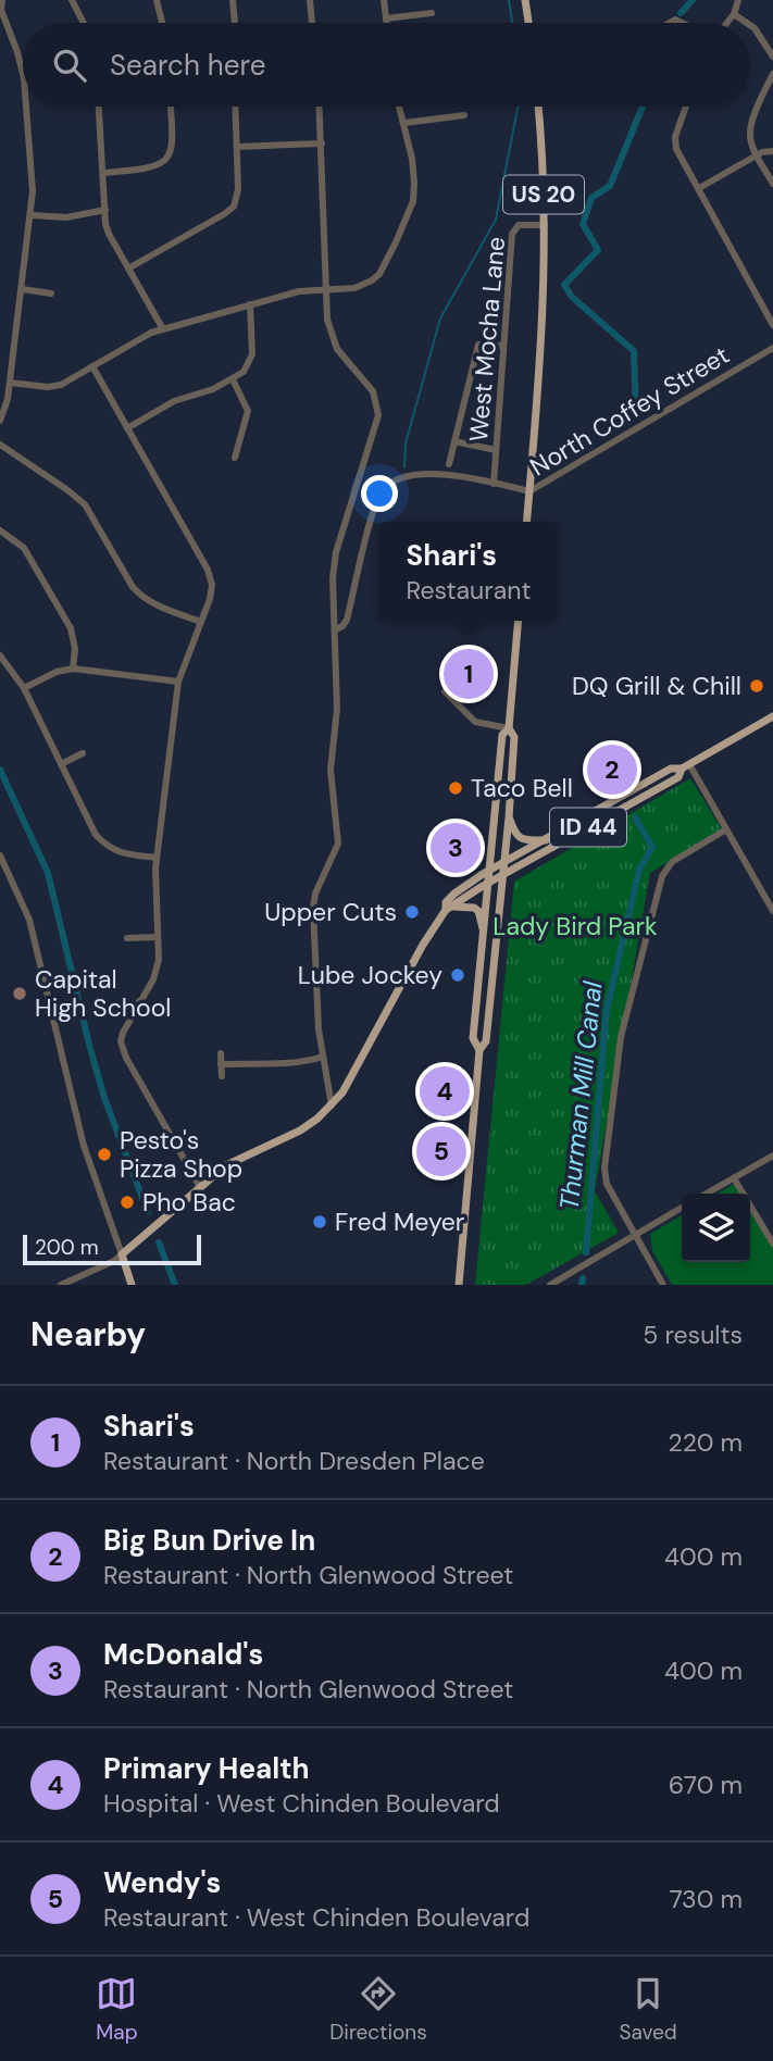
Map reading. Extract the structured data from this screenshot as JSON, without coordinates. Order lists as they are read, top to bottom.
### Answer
{
  "streets": {
    "main road": ["US 20", "ID 44"],
    "street": ["West Mocha Lane", "North Coffey Street"]
  },
  "crossings": [
    ["US 20", "West Mocha Lane"],
    ["US 20", "North Coffey Street"],
    ["West Mocha Lane", "North Coffey Street"]
  ],
  "water": ["Thurman Mill Canal"],
  "parks": ["Lady Bird Park"],
  "places": [
    "DQ Grill & Chill",
    "Taco Bell",
    "Upper Cuts",
    "Lube Jockey",
    "Capital High School",
    "Pesto's Pizza Shop",
    "Pho Bac",
    "Fred Meyer"
  ],
  "scale_bar": "200 m",
  "page": {
    "search": "Search here",
    "popup": ["Shari's", "Restaurant"],
    "pins": [
      "1",
      "2",
      "3",
      "4",
      "5"
    ],
    "scale": "200 m",
    "heading": ["Nearby", "5 results"],
    "list": [
      {
        "mark": "1",
        "name": "Shari's",
        "note": "Restaurant · North Dresden Place",
        "value": "220 m"
      },
      {
        "mark": "2",
        "name": "Big Bun Drive In",
        "note": "Restaurant · North Glenwood Street",
        "value": "400 m"
      },
      {
        "mark": "3",
        "name": "McDonald's",
        "note": "Restaurant · North Glenwood Street",
        "value": "400 m"
      },
      {
        "mark": "4",
        "name": "Primary Health",
        "note": "Hospital · West Chinden Boulevard",
        "value": "670 m"
      },
      {
        "mark": "5",
        "name": "Wendy's",
        "note": "Restaurant · West Chinden Boulevard",
        "value": "730 m"
      }
    ],
    "nav": ["Map", "Directions", "Saved"]
  }
}
